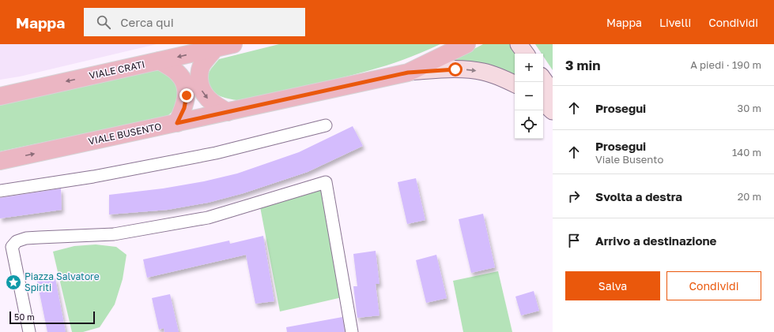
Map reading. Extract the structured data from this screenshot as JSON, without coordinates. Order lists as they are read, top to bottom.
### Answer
{
  "streets": {
    "main road": ["VIALE CRATI", "VIALE BUSENTO"]
  },
  "one_way": ["VIALE CRATI", "VIALE BUSENTO"],
  "places": {
    "place": ["Piazza Salvatore Spiriti"]
  },
  "scale_bar": "50 m",
  "page": {
    "header": "Mappa",
    "search": "Cerca qui",
    "nav": ["Mappa", "Livelli", "Condividi"],
    "heading": ["3 min", "A piedi · 190 m"],
    "map_buttons": ["+", "−"],
    "list": [
      ["Prosegui", "30 m"],
      ["Prosegui", "Viale Busento", "140 m"],
      ["Svolta a destra", "20 m"],
      "Arrivo a destinazione"
    ],
    "buttons": ["Salva", "Condividi"],
    "scale": "50 m"
  }
}
